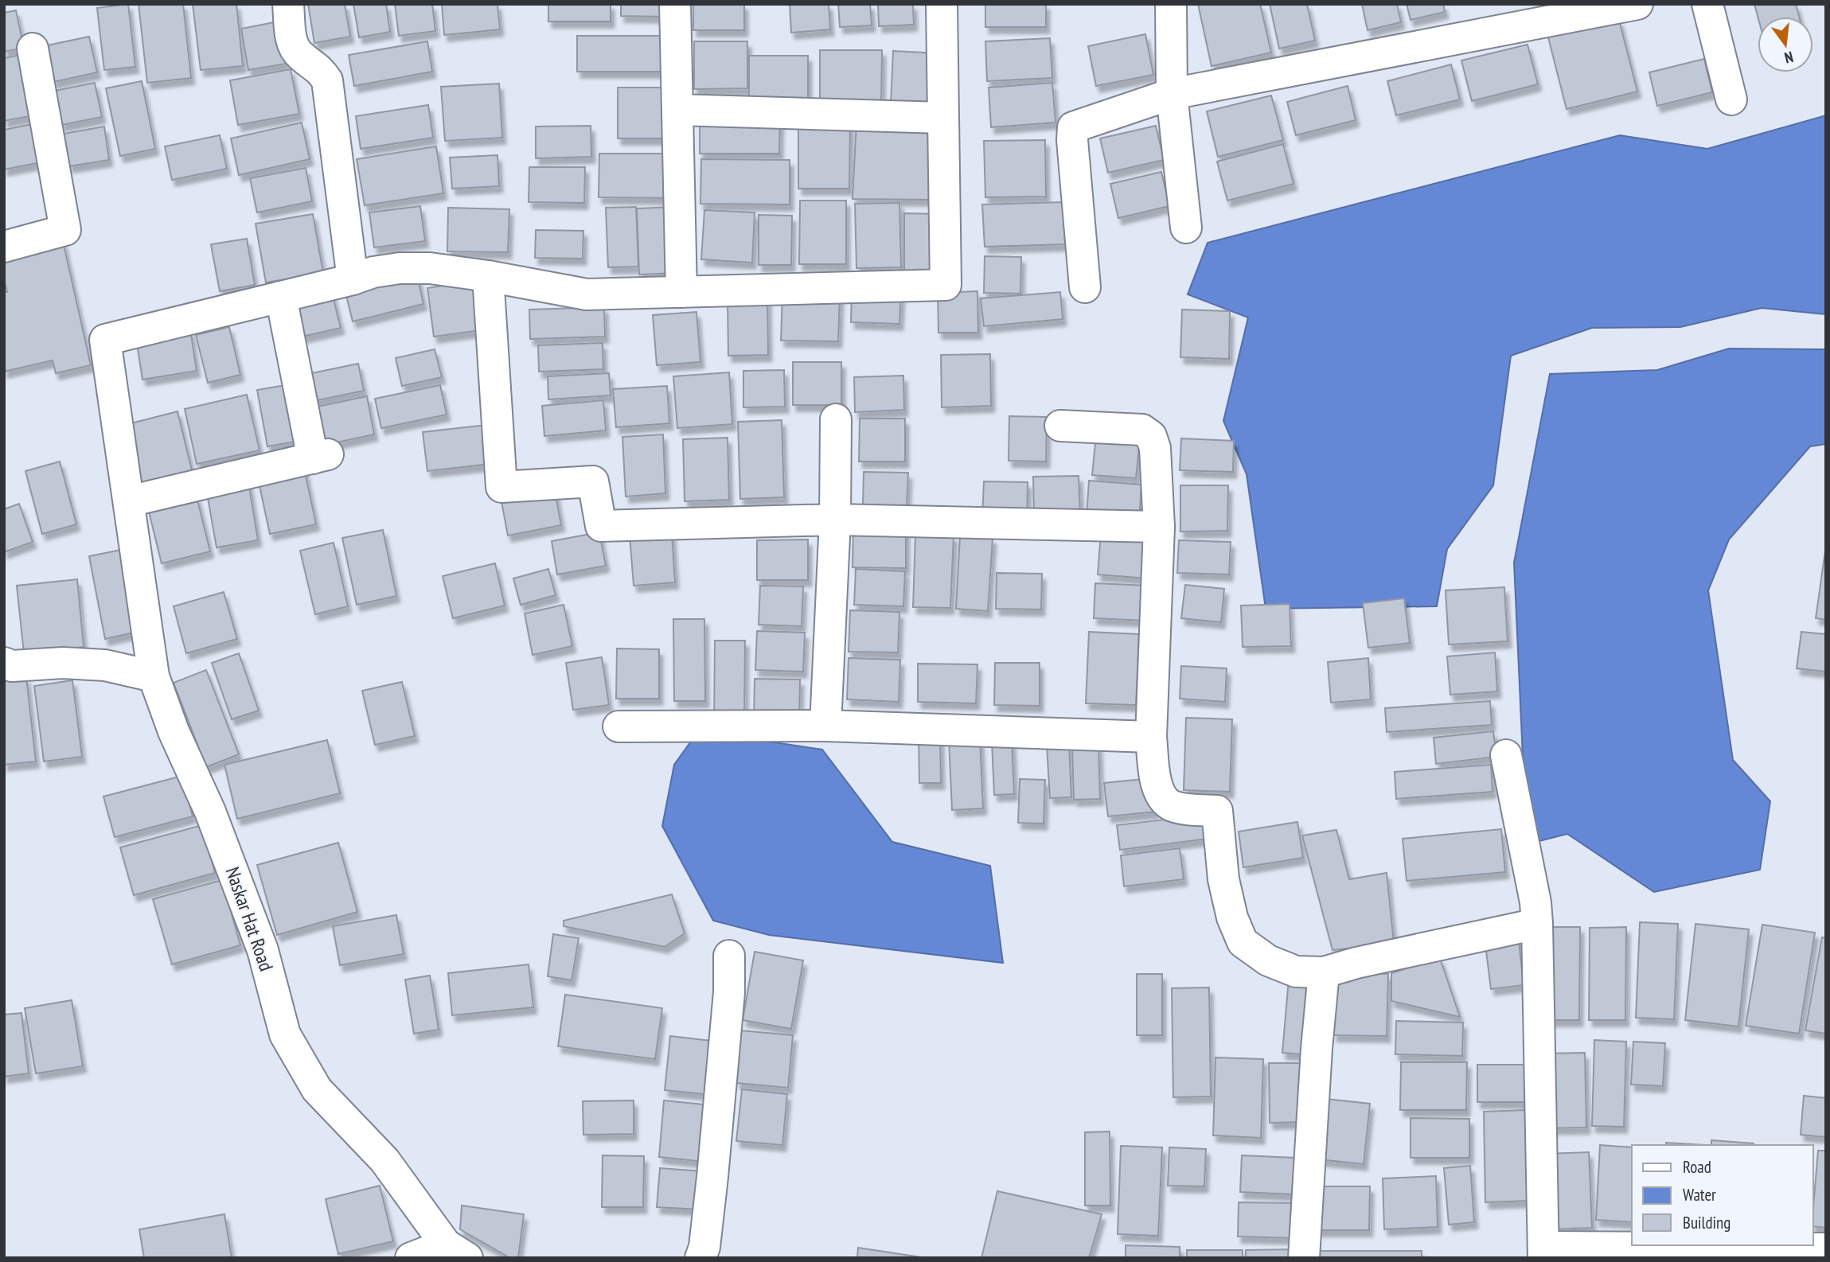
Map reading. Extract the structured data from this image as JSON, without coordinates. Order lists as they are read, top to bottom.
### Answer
{
  "streets": {
    "street": ["Naskar Hat Road"]
  },
  "legend": ["Road", "Water", "Building"],
  "north": "bottom"
}
